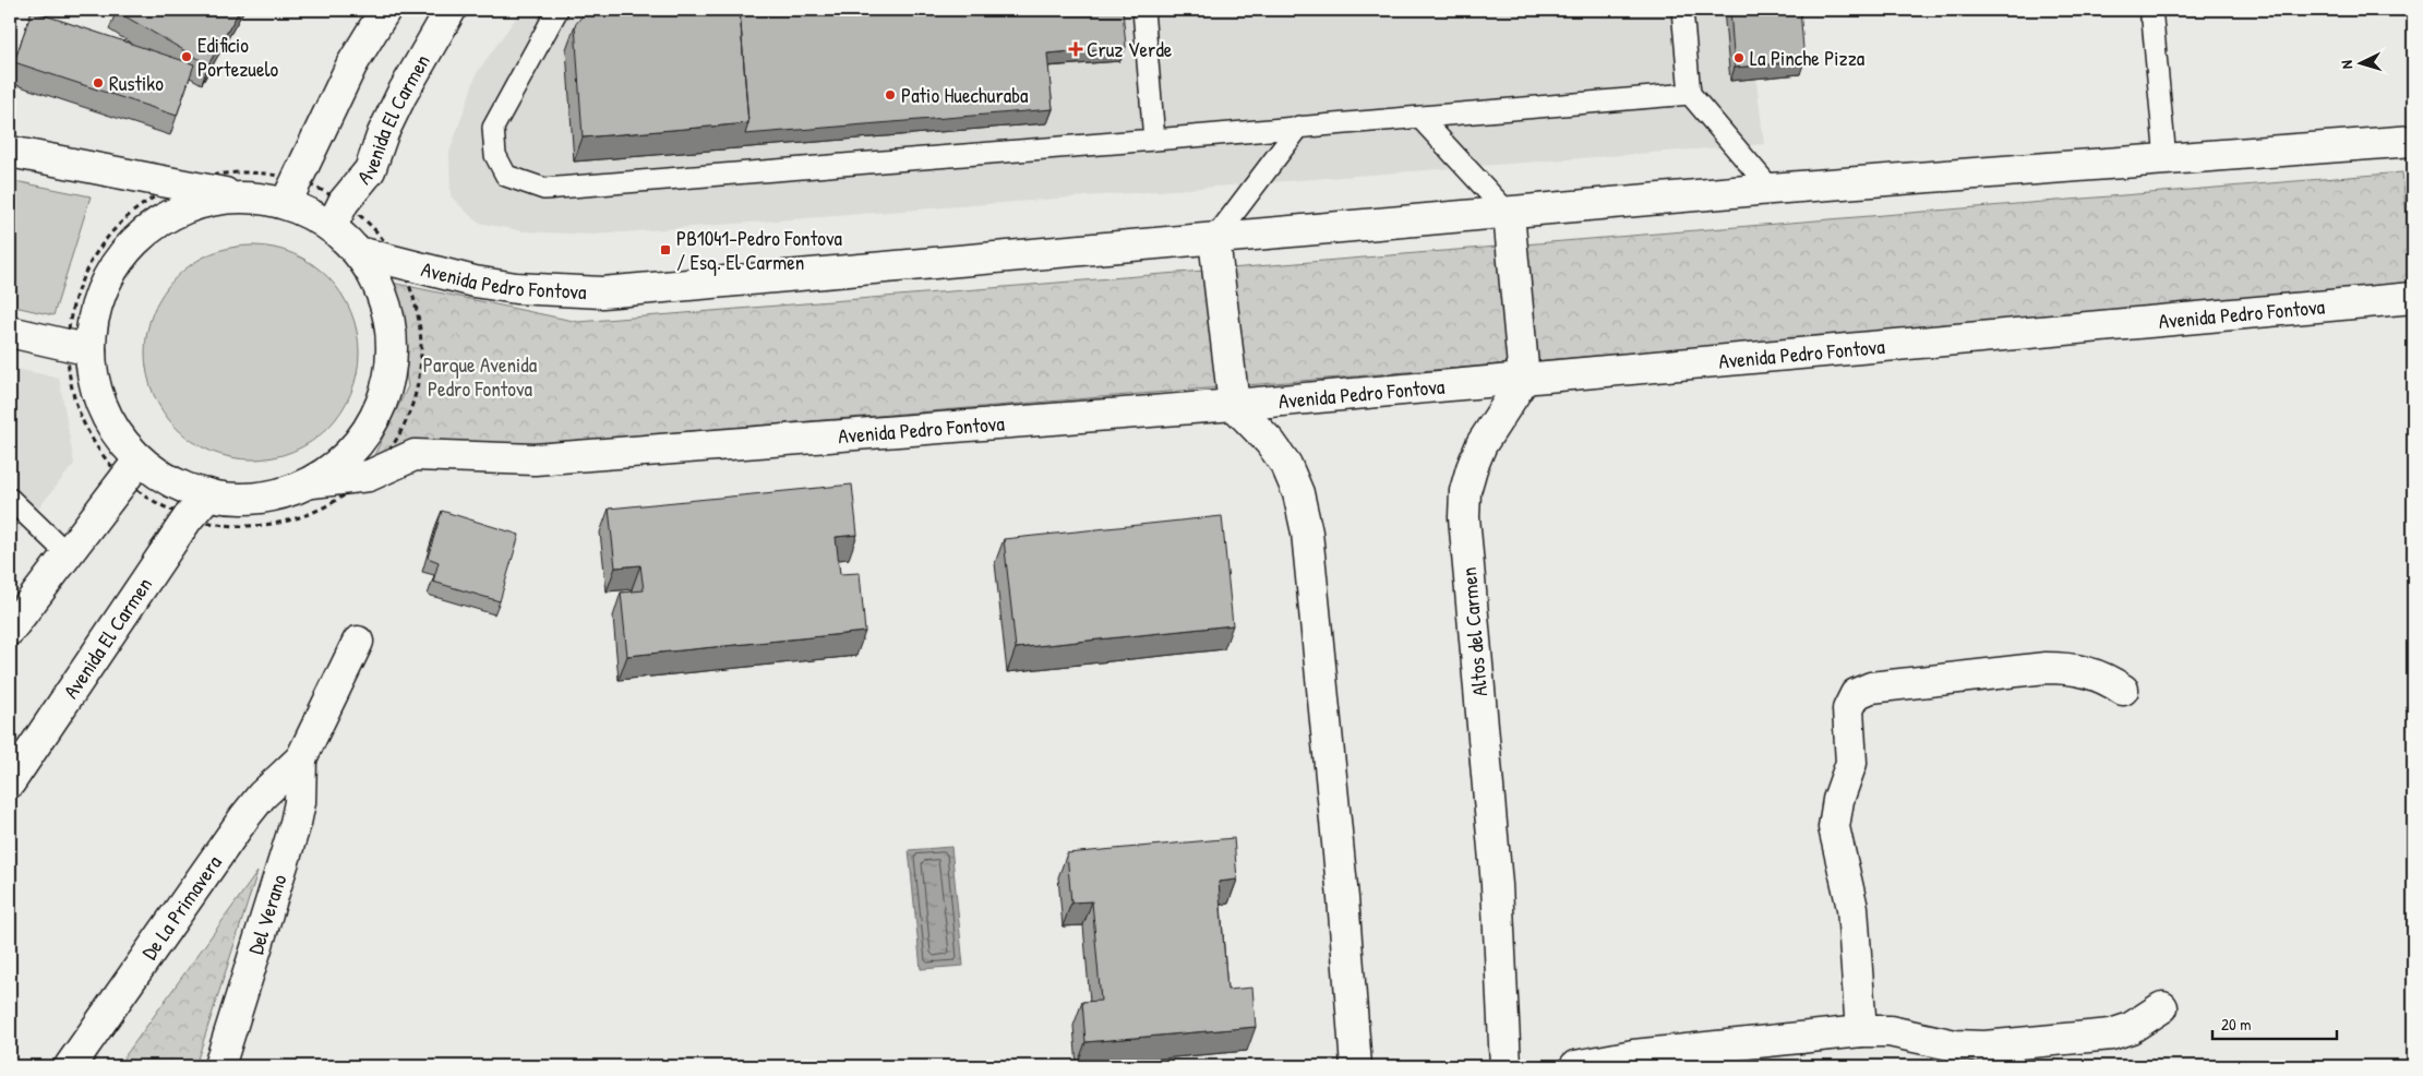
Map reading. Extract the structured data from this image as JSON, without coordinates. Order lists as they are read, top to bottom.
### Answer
{
  "streets": {
    "street": [
      "Avenida El Carmen",
      "Avenida Pedro Fontova",
      "Altos del Carmen",
      "De La Primavera",
      "Del Verano"
    ]
  },
  "crossings": [
    ["Avenida Pedro Fontova", "Altos del Carmen"],
    ["De La Primavera", "Del Verano"]
  ],
  "parks": ["Parque Avenida Pedro Fontova"],
  "places": {
    "health": ["Cruz Verde"],
    "other": [
      "Edificio Portezuelo",
      "La Pinche Pizza",
      "Rustiko",
      "Patio Huechuraba"
    ],
    "transit": ["PB1041-Pedro Fontova / Esq. El Carmen"]
  },
  "scale_bar": "20 m",
  "north": "left"
}
